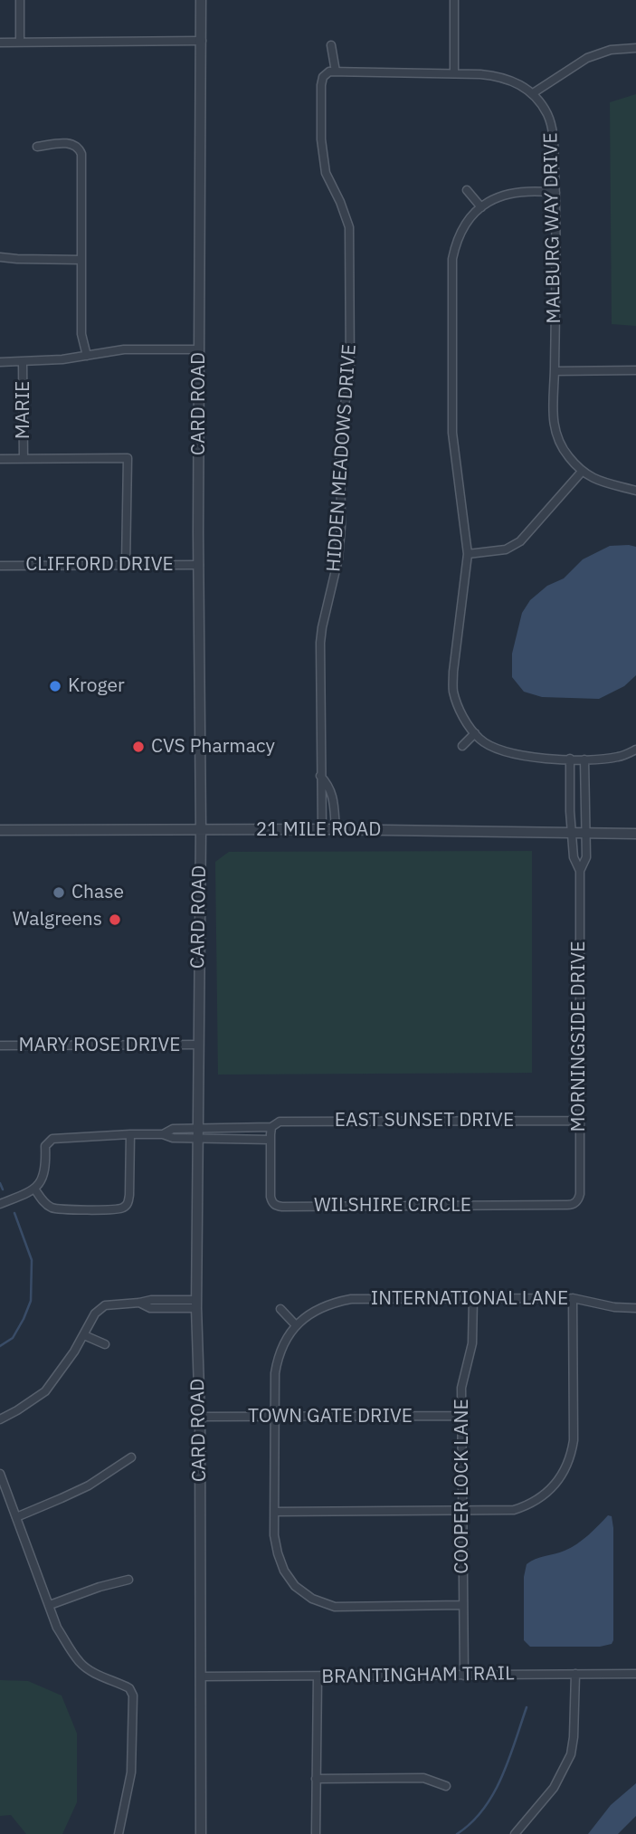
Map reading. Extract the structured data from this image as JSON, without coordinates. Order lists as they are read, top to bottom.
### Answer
{
  "streets": {
    "street": [
      "MALBURG WAY DRIVE",
      "CARD ROAD",
      "MARIE",
      "HIDDEN MEADOWS DRIVE",
      "CLIFFORD DRIVE",
      "21 MILE ROAD",
      "MORNINGSIDE DRIVE",
      "MARY ROSE DRIVE",
      "EAST SUNSET DRIVE",
      "WILSHIRE CIRCLE",
      "INTERNATIONAL LANE",
      "TOWN GATE DRIVE",
      "COOPER LOCK LANE",
      "BRANTINGHAM TRAIL"
    ]
  },
  "crossings": [
    ["MALBURG WAY DRIVE", "HIDDEN MEADOWS DRIVE"],
    ["CARD ROAD", "CLIFFORD DRIVE"],
    ["CARD ROAD", "21 MILE ROAD"],
    ["CARD ROAD", "MARY ROSE DRIVE"],
    ["CARD ROAD", "EAST SUNSET DRIVE"],
    ["CARD ROAD", "TOWN GATE DRIVE"],
    ["CARD ROAD", "BRANTINGHAM TRAIL"],
    ["HIDDEN MEADOWS DRIVE", "21 MILE ROAD"],
    ["21 MILE ROAD", "MORNINGSIDE DRIVE"],
    ["MORNINGSIDE DRIVE", "EAST SUNSET DRIVE"],
    ["MORNINGSIDE DRIVE", "WILSHIRE CIRCLE"],
    ["INTERNATIONAL LANE", "COOPER LOCK LANE"],
    ["TOWN GATE DRIVE", "COOPER LOCK LANE"],
    ["COOPER LOCK LANE", "BRANTINGHAM TRAIL"]
  ],
  "places": [
    "Kroger",
    "CVS Pharmacy",
    "Chase",
    "Walgreens"
  ]
}
